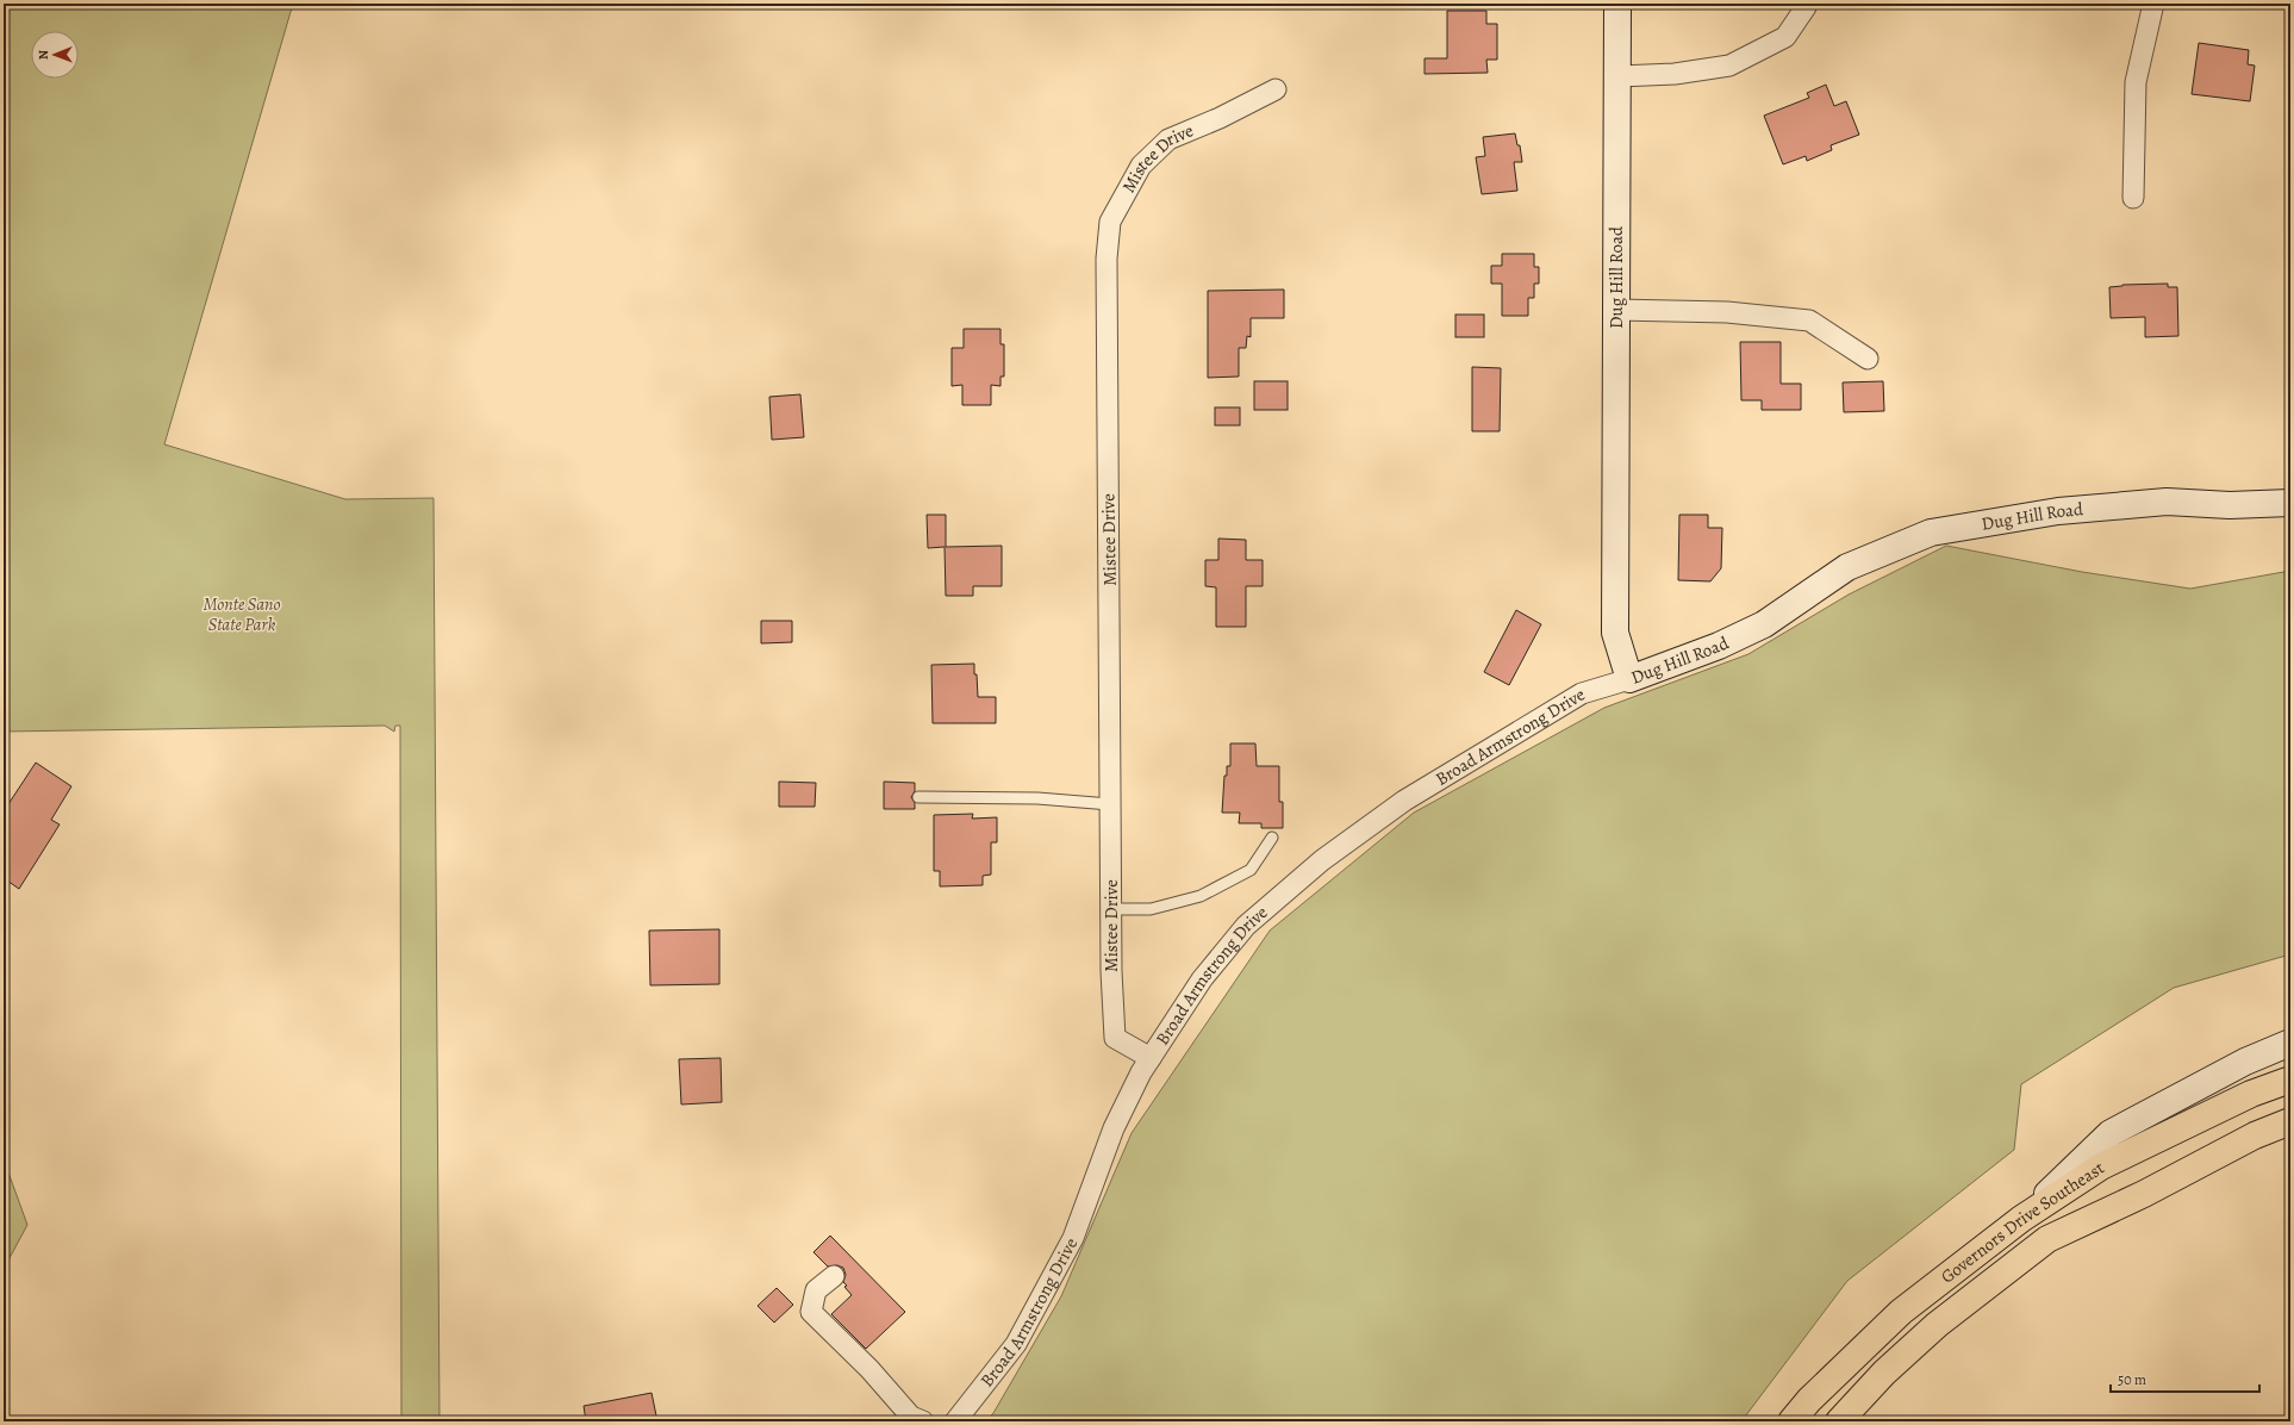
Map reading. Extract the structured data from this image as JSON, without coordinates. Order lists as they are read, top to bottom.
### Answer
{
  "streets": {
    "highway": ["Governors Drive Southeast"],
    "street": ["Mistee Drive", "Dug Hill Road", "Broad Armstrong Drive"]
  },
  "crossings": [
    ["Mistee Drive", "Broad Armstrong Drive"],
    ["Dug Hill Road", "Broad Armstrong Drive"]
  ],
  "parks": ["Monte Sano State Park"],
  "scale_bar": "50 m",
  "north": "left"
}
